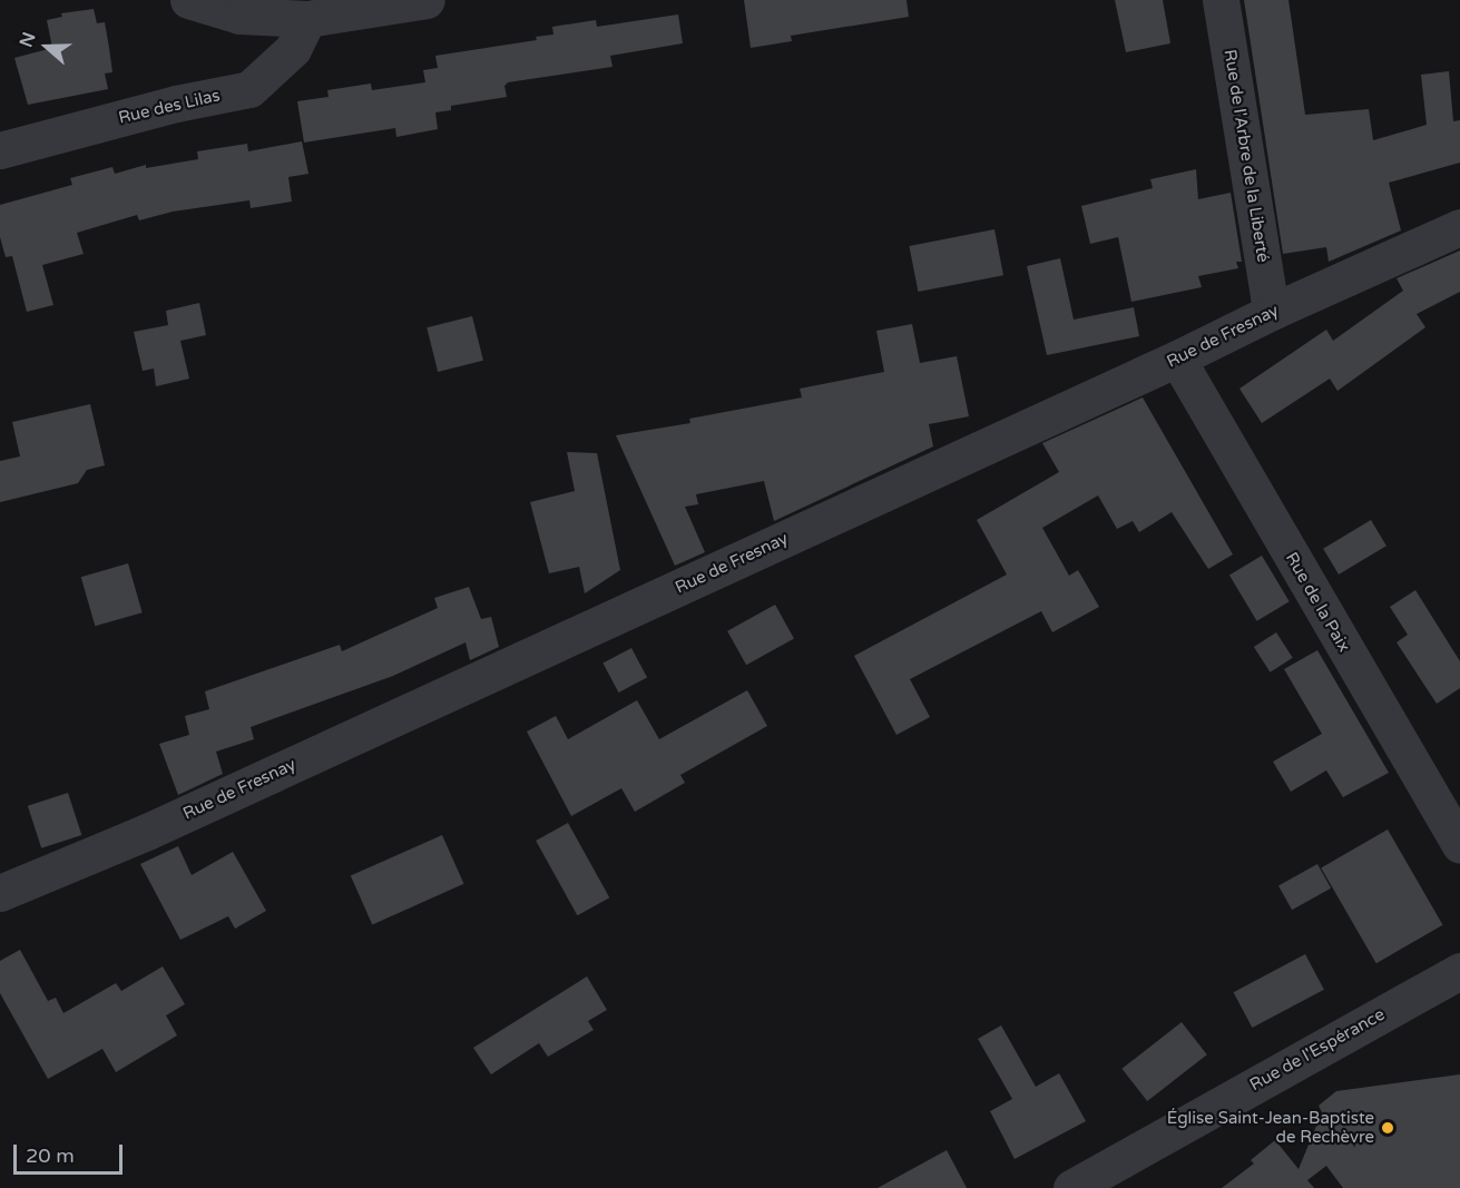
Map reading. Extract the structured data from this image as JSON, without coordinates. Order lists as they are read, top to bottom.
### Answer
{
  "streets": {
    "street": [
      "Rue des Lilas",
      "Rue de l'Arbre de la Liberté",
      "Rue de Fresnay",
      "Rue de la Paix",
      "Rue de l'Espérance"
    ]
  },
  "crossings": [
    ["Rue de l'Arbre de la Liberté", "Rue de Fresnay"],
    ["Rue de Fresnay", "Rue de la Paix"]
  ],
  "places": ["Église Saint-Jean-Baptiste de Rechèvre"],
  "scale_bar": "20 m",
  "north": "left"
}
